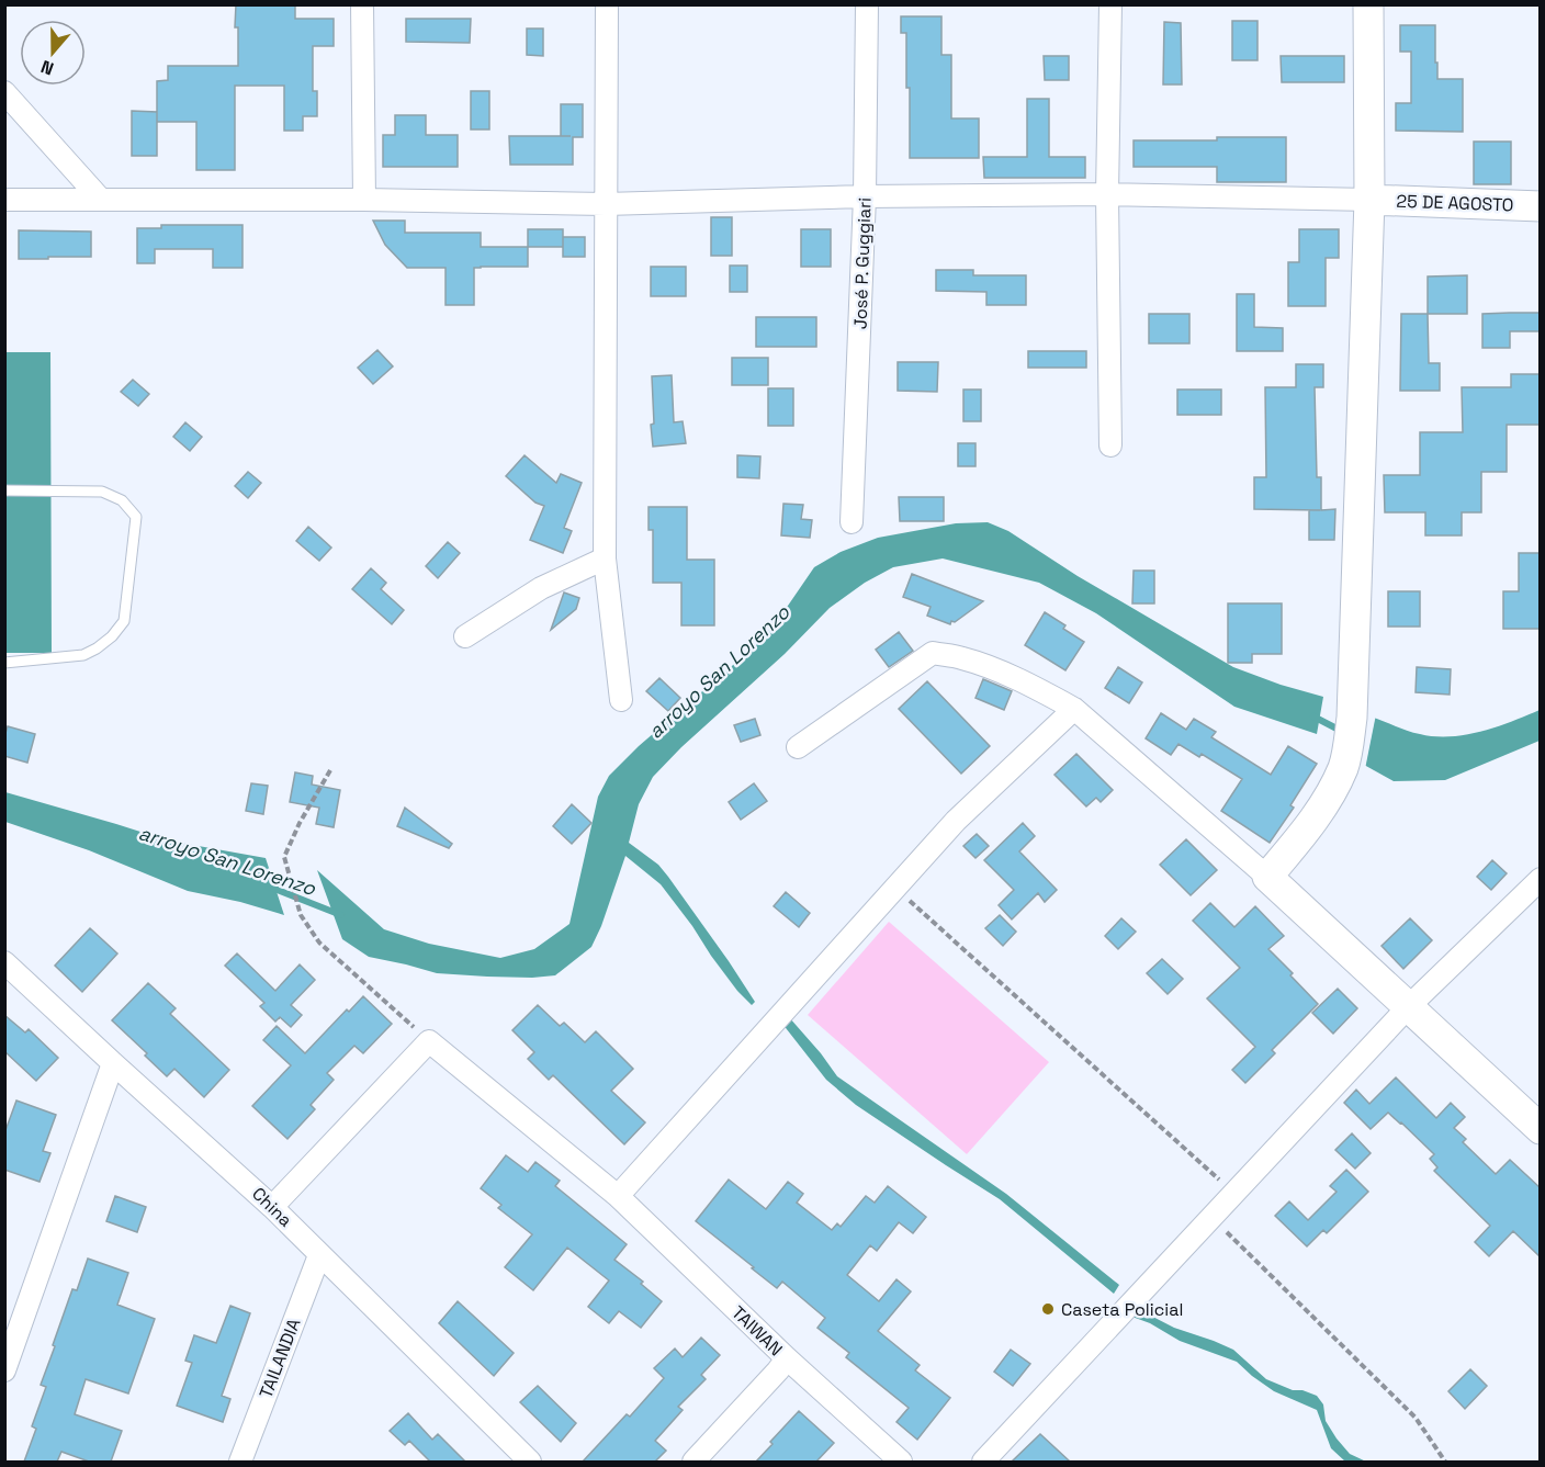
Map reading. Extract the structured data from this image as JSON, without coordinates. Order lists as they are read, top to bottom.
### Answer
{
  "streets": {
    "street": [
      "25 DE AGOSTO",
      "José P. Guggiari",
      "China",
      "TAIWAN",
      "TAILANDIA"
    ]
  },
  "crossings": [
    ["China", "TAILANDIA"]
  ],
  "water": ["arroyo San Lorenzo"],
  "places": ["Caseta Policial"],
  "north": "bottom"
}
